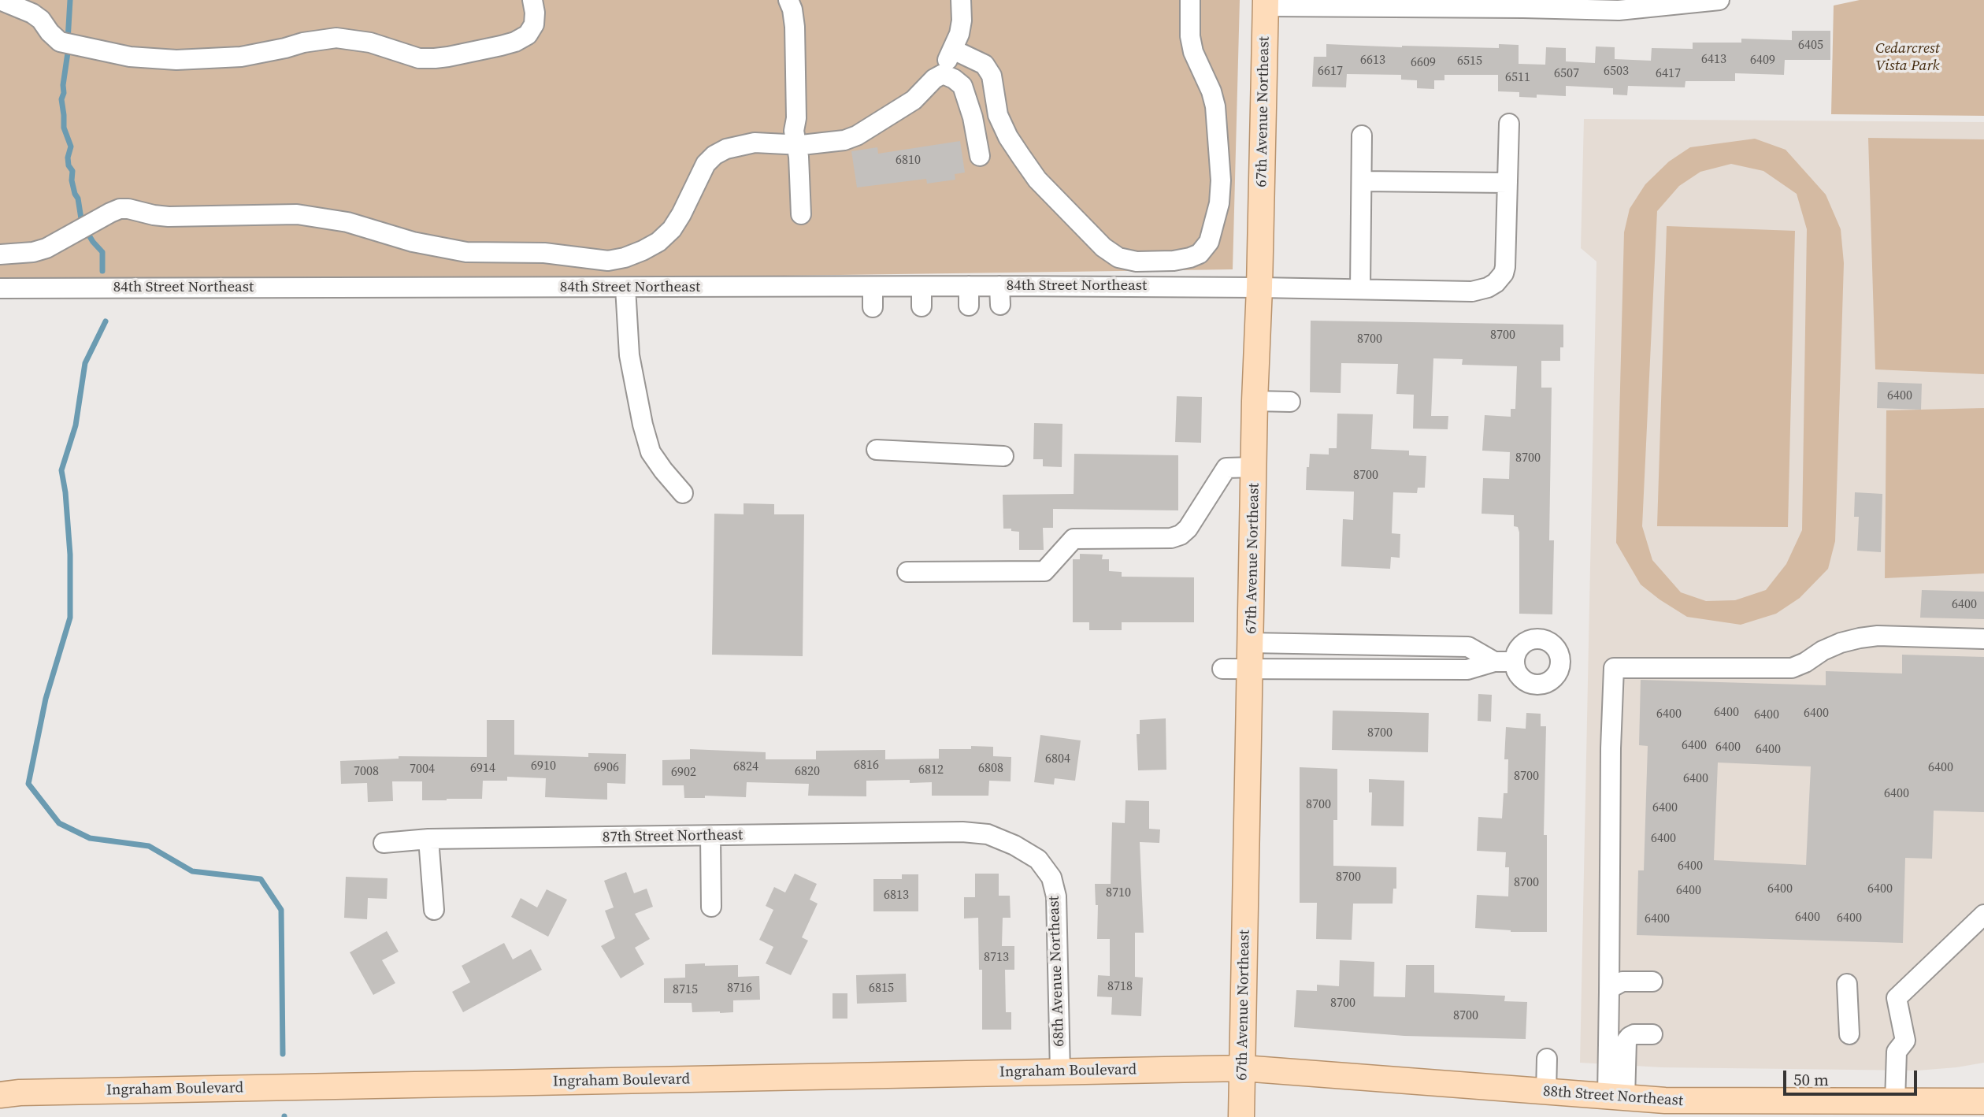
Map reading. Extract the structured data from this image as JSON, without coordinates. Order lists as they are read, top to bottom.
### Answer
{
  "streets": {
    "main road": ["67th Avenue Northeast", "Ingraham Boulevard", "88th Street Northeast"],
    "street": ["84th Street Northeast", "87th Street Northeast", "68th Avenue Northeast"]
  },
  "crossings": [
    ["67th Avenue Northeast", "84th Street Northeast"],
    ["67th Avenue Northeast", "Ingraham Boulevard"],
    ["67th Avenue Northeast", "88th Street Northeast"],
    ["87th Street Northeast", "68th Avenue Northeast"],
    ["68th Avenue Northeast", "Ingraham Boulevard"],
    ["Ingraham Boulevard", "88th Street Northeast"]
  ],
  "parks": ["Cedarcrest Vista Park"],
  "house_numbers": [
    "6405",
    "6413",
    "6613",
    "6409",
    "6515",
    "6609",
    "6617",
    "6503",
    "6507",
    "6417",
    "6511",
    "6810",
    "8700",
    "8700",
    "6400",
    "8700",
    "8700",
    "6400",
    "6400",
    "6400",
    "6400",
    "6400",
    "8700",
    "6400",
    "6400",
    "6400",
    "6804",
    "6816",
    "6910",
    "6824",
    "6906",
    "6400",
    "6914",
    "6808",
    "7004",
    "6812",
    "7008",
    "6820",
    "6902",
    "8700",
    "6400",
    "6400",
    "8700",
    "6400",
    "6400",
    "6400",
    "8700",
    "8700",
    "6400",
    "6400",
    "6400",
    "8710",
    "6813",
    "6400",
    "6400",
    "6400",
    "8713",
    "8718",
    "8716",
    "6815",
    "8715",
    "8700",
    "8700"
  ],
  "scale_bar": "50 m"
}
